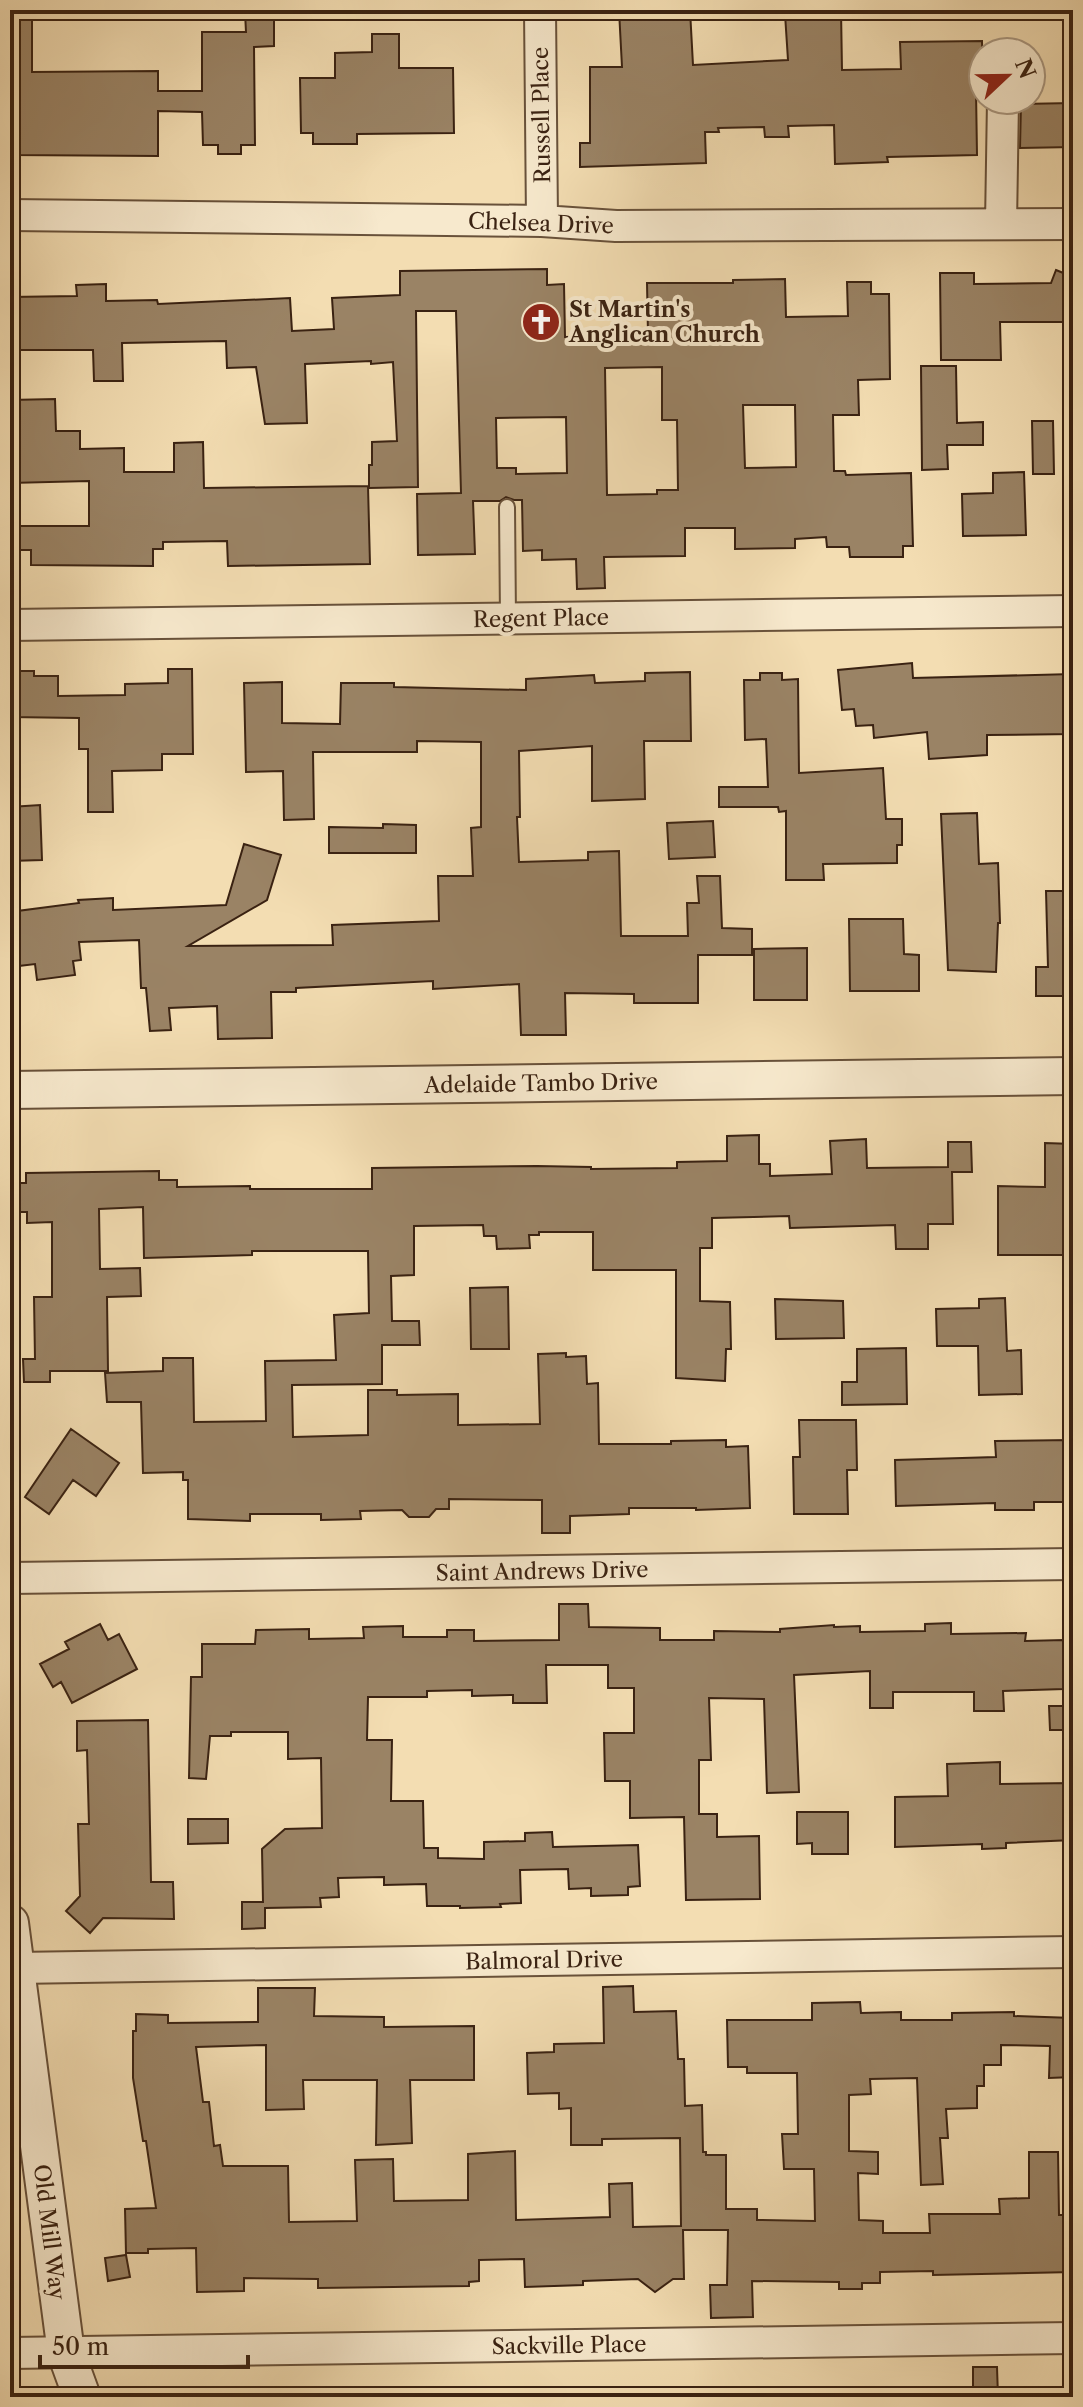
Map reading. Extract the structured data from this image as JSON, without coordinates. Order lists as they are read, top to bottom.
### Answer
{
  "streets": {
    "street": [
      "Russell Place",
      "Chelsea Drive",
      "Regent Place",
      "Adelaide Tambo Drive",
      "Saint Andrews Drive",
      "Balmoral Drive",
      "Old Mill Way",
      "Sackville Place"
    ]
  },
  "crossings": [
    ["Russell Place", "Chelsea Drive"],
    ["Balmoral Drive", "Old Mill Way"],
    ["Old Mill Way", "Sackville Place"]
  ],
  "places": {
    "church": ["St Martin's Anglican Church"]
  },
  "scale_bar": "50 m",
  "north": "right"
}
